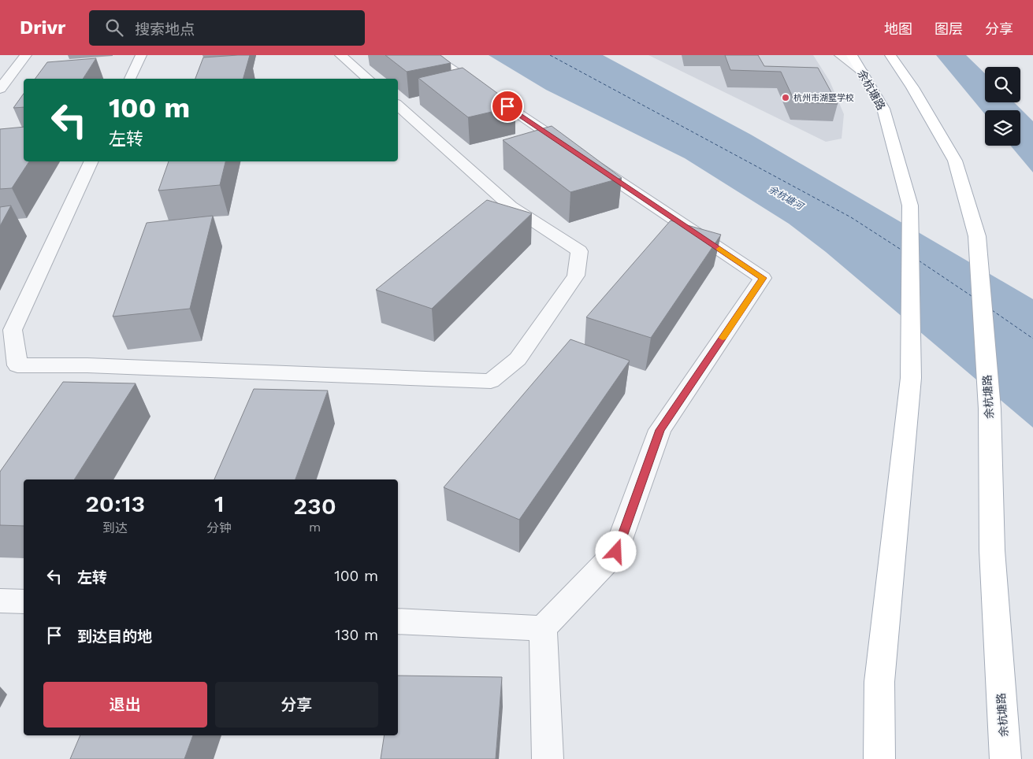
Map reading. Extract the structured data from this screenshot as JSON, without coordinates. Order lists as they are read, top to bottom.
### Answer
{
  "streets": {
    "main road": ["余杭塘路"]
  },
  "water": ["余杭塘河"],
  "places": ["杭州市湖墅学校"],
  "page": {
    "header": "Drivr",
    "search": "搜索地点",
    "nav": ["地图", "图层", "分享"],
    "turn": ["100 m", "左转"],
    "eta": [
      "20:13",
      "到达",
      "1",
      "分钟",
      "230",
      "m"
    ],
    "list": [
      {
        "name": "左转",
        "value": "100 m"
      },
      {
        "name": "到达目的地",
        "value": "130 m"
      }
    ],
    "buttons": ["退出", "分享"]
  }
}
